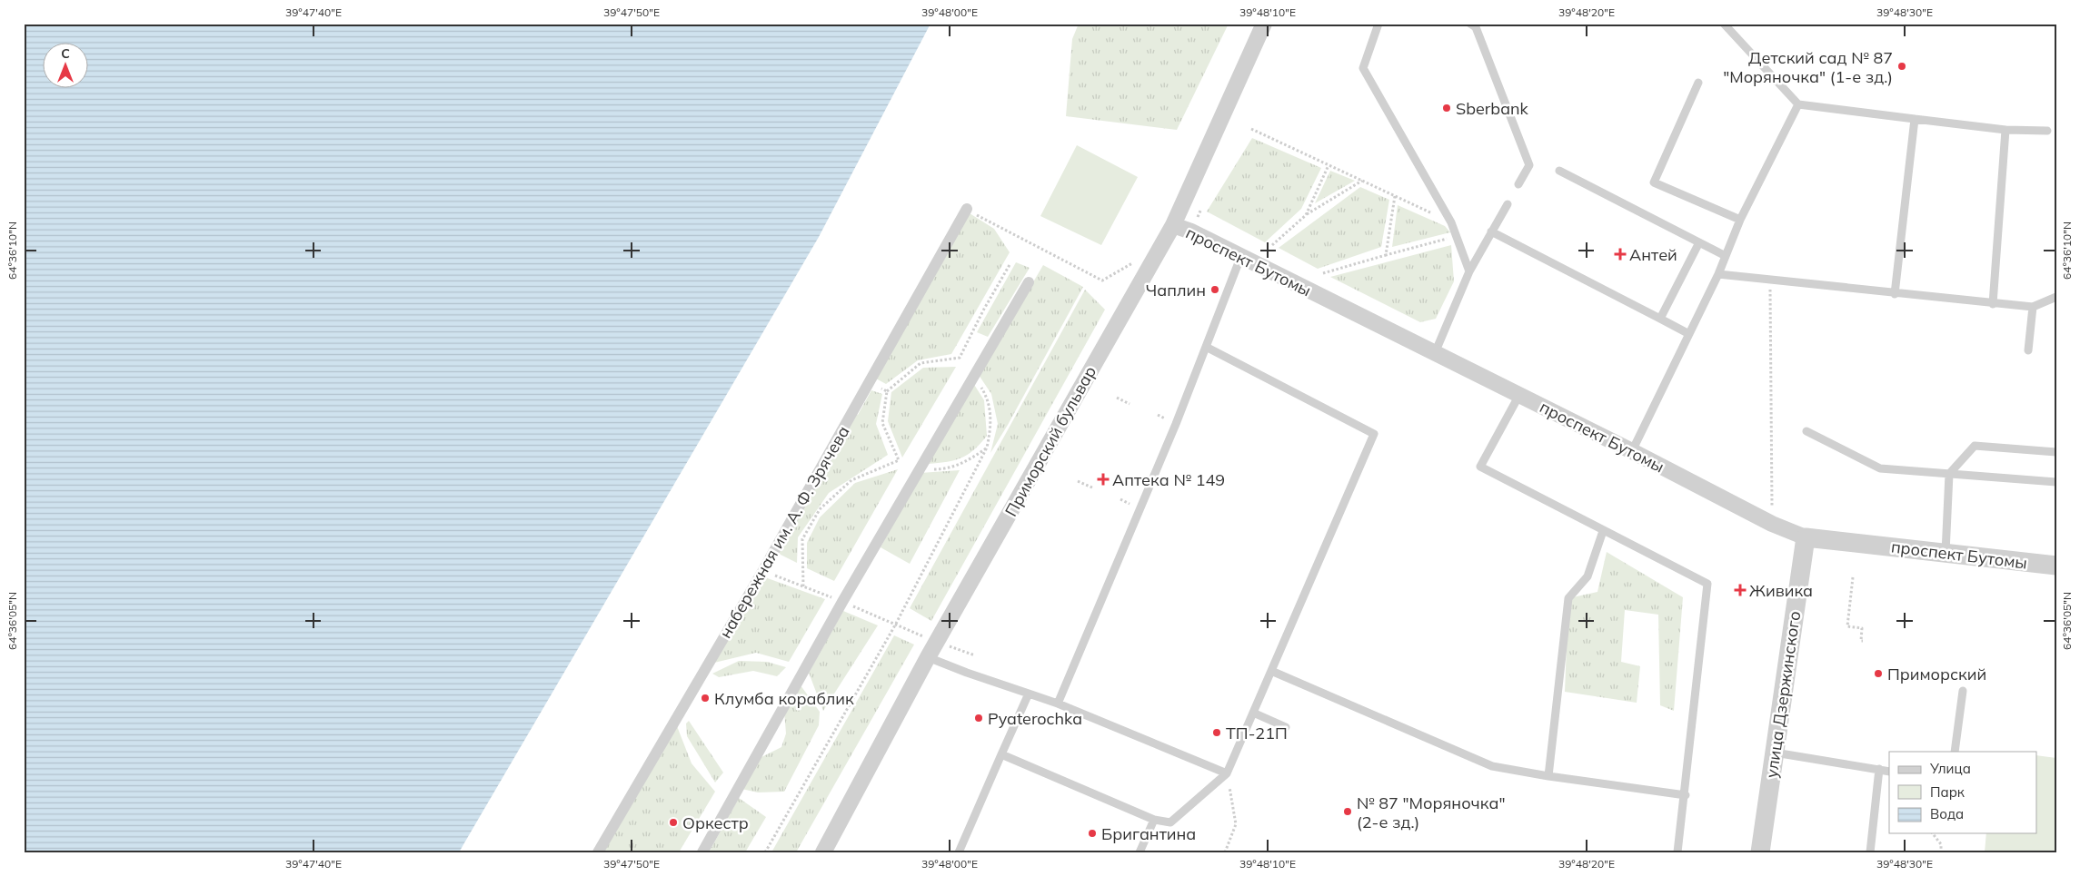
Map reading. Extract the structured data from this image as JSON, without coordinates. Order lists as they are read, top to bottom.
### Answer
{
  "streets": {
    "street": [
      "проспект Бутомы",
      "Приморский бульвар",
      "набережная им. А. Ф. Зрячева",
      "улица Дзержинского"
    ]
  },
  "crossings": [
    ["проспект Бутомы", "Приморский бульвар"],
    ["проспект Бутомы", "улица Дзержинского"]
  ],
  "places": {
    "other": [
      "Детский сад № 87 \"Моряночка\" (1-е зд.)",
      "Sberbank",
      "Чаплин",
      "Приморский",
      "Клумба кораблик",
      "Pyaterochka",
      "ТП-21П",
      "№ 87 \"Моряночка\" (2-е зд.)",
      "Оркестр",
      "Бригантина"
    ],
    "health": ["Антей", "Аптека № 149", "Живика"]
  },
  "legend": ["Улица", "Парк", "Вода"],
  "north": "top",
  "coordinates": [
    "39°47'40\"E",
    "39°47'50\"E",
    "39°48'00\"E",
    "39°48'10\"E",
    "39°48'20\"E",
    "39°48'30\"E",
    "64°36'10\"N",
    "64°36'05\"N"
  ]
}
